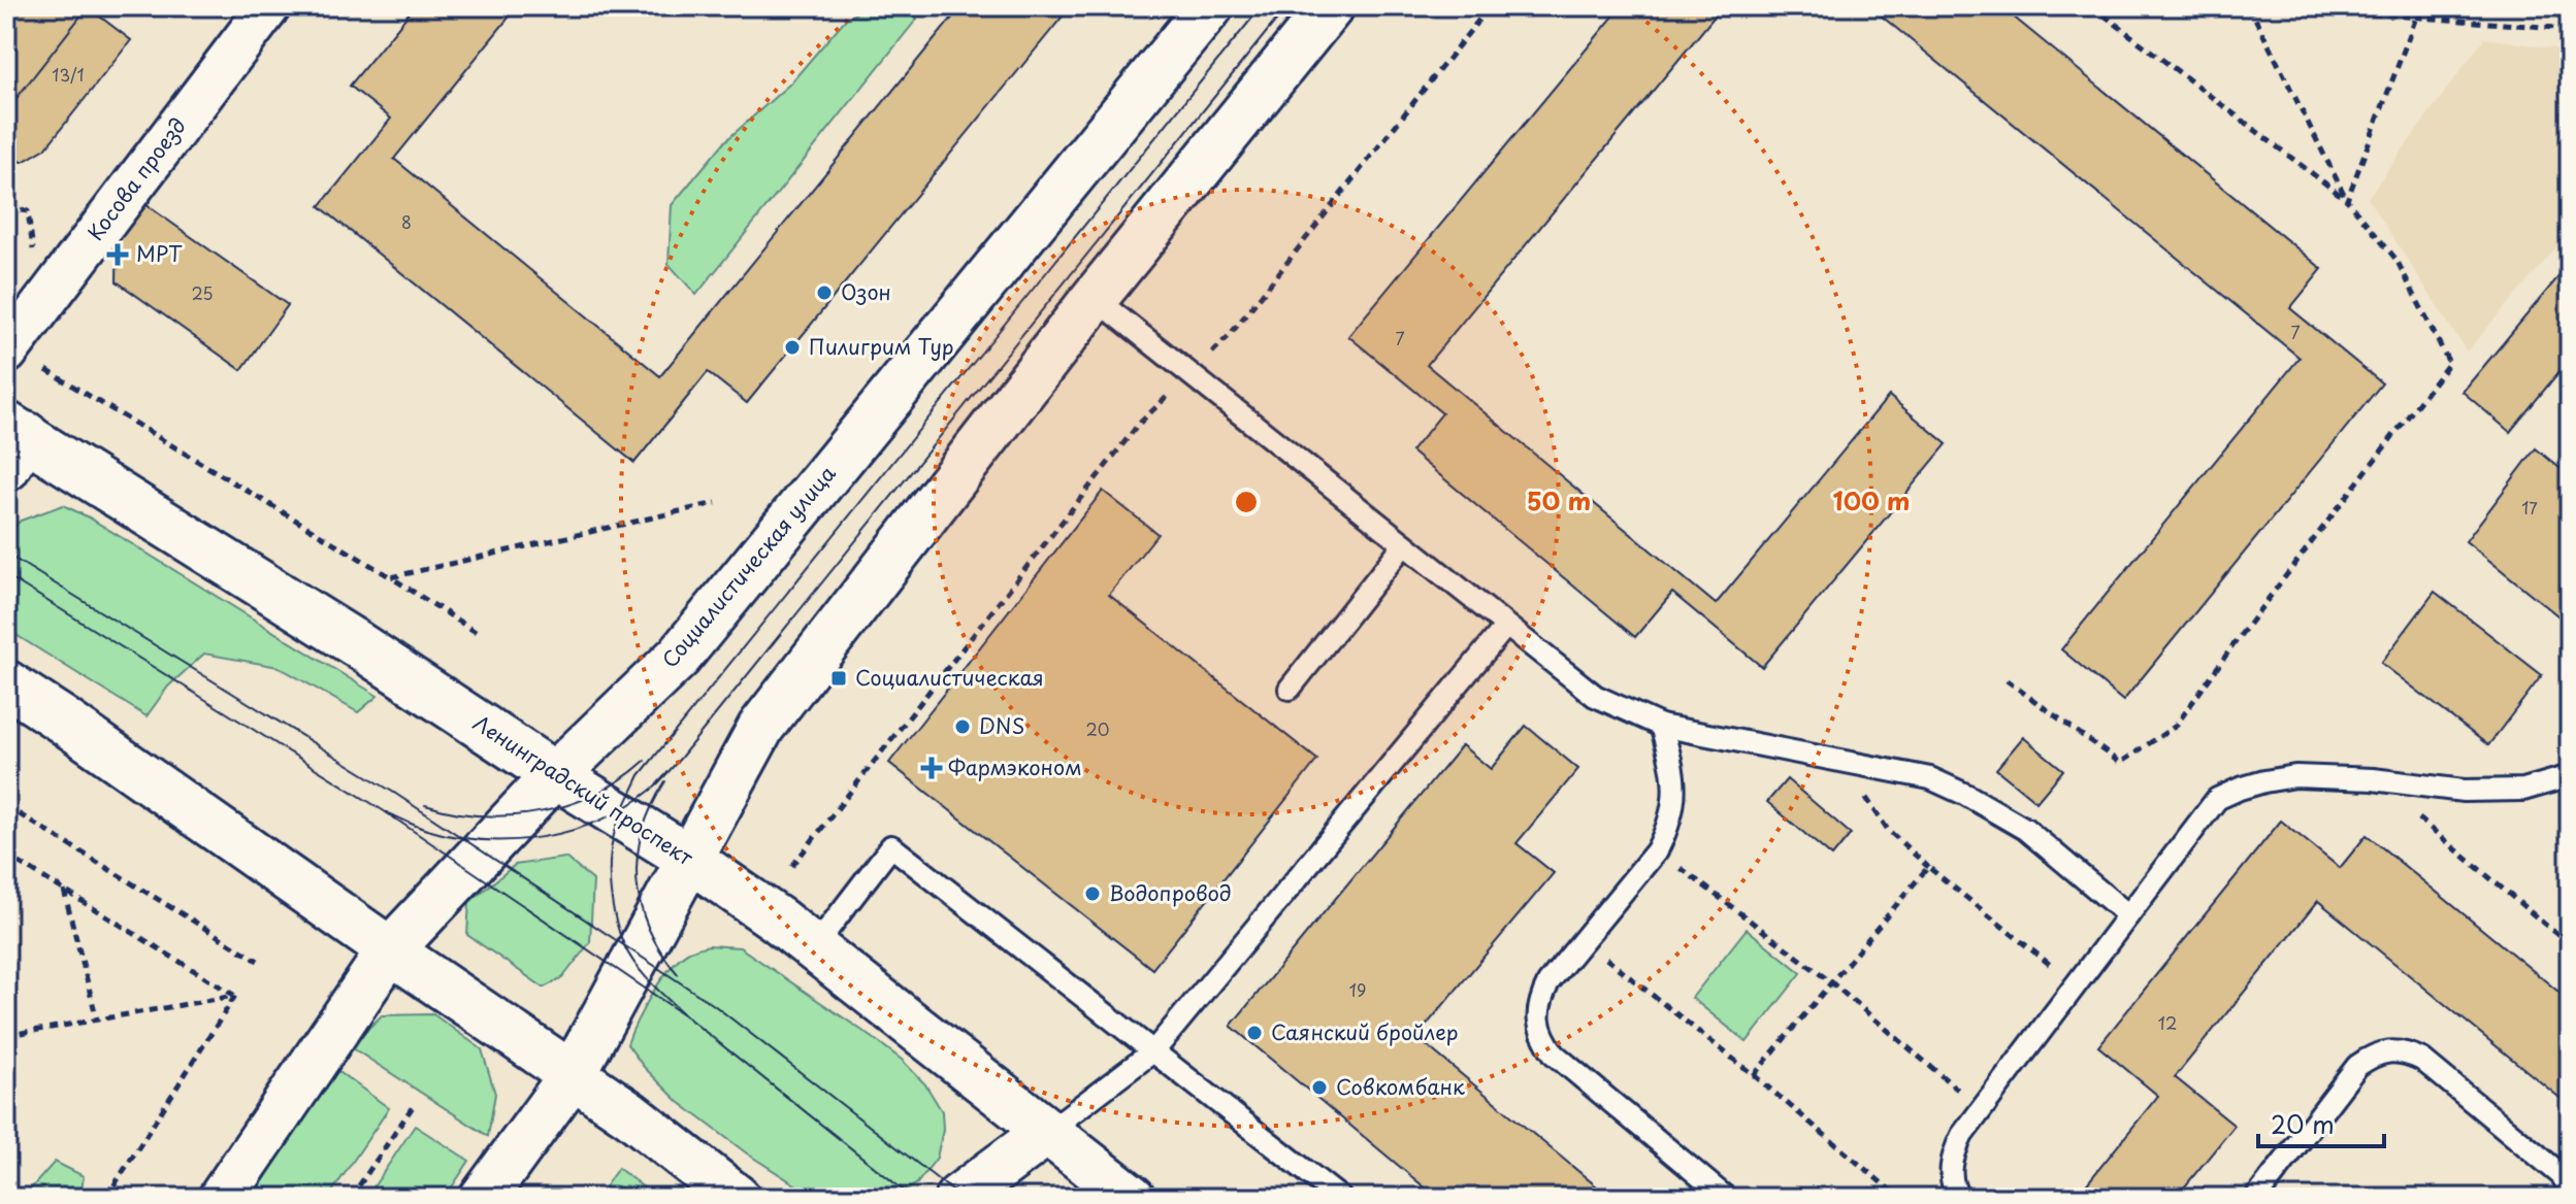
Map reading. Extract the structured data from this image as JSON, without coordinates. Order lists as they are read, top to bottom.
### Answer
{
  "streets": {
    "street": ["Косова проезд", "Социалистическая улица", "Ленинградский проспект"]
  },
  "crossings": [
    ["Социалистическая улица", "Ленинградский проспект"]
  ],
  "places": {
    "health": ["МРТ", "Фармэконом"],
    "other": [
      "Озон",
      "Пилигрим Тур",
      "DNS",
      "Водопровод",
      "Саянский бройлер",
      "Совкомбанк"
    ],
    "transit": ["Социалистическая"]
  },
  "house_numbers": [
    "13/1",
    "8",
    "25",
    "7",
    "7",
    "17",
    "20",
    "19",
    "12"
  ],
  "scale_bar": "20 m",
  "rings": ["50 m", "100 m"]
}
